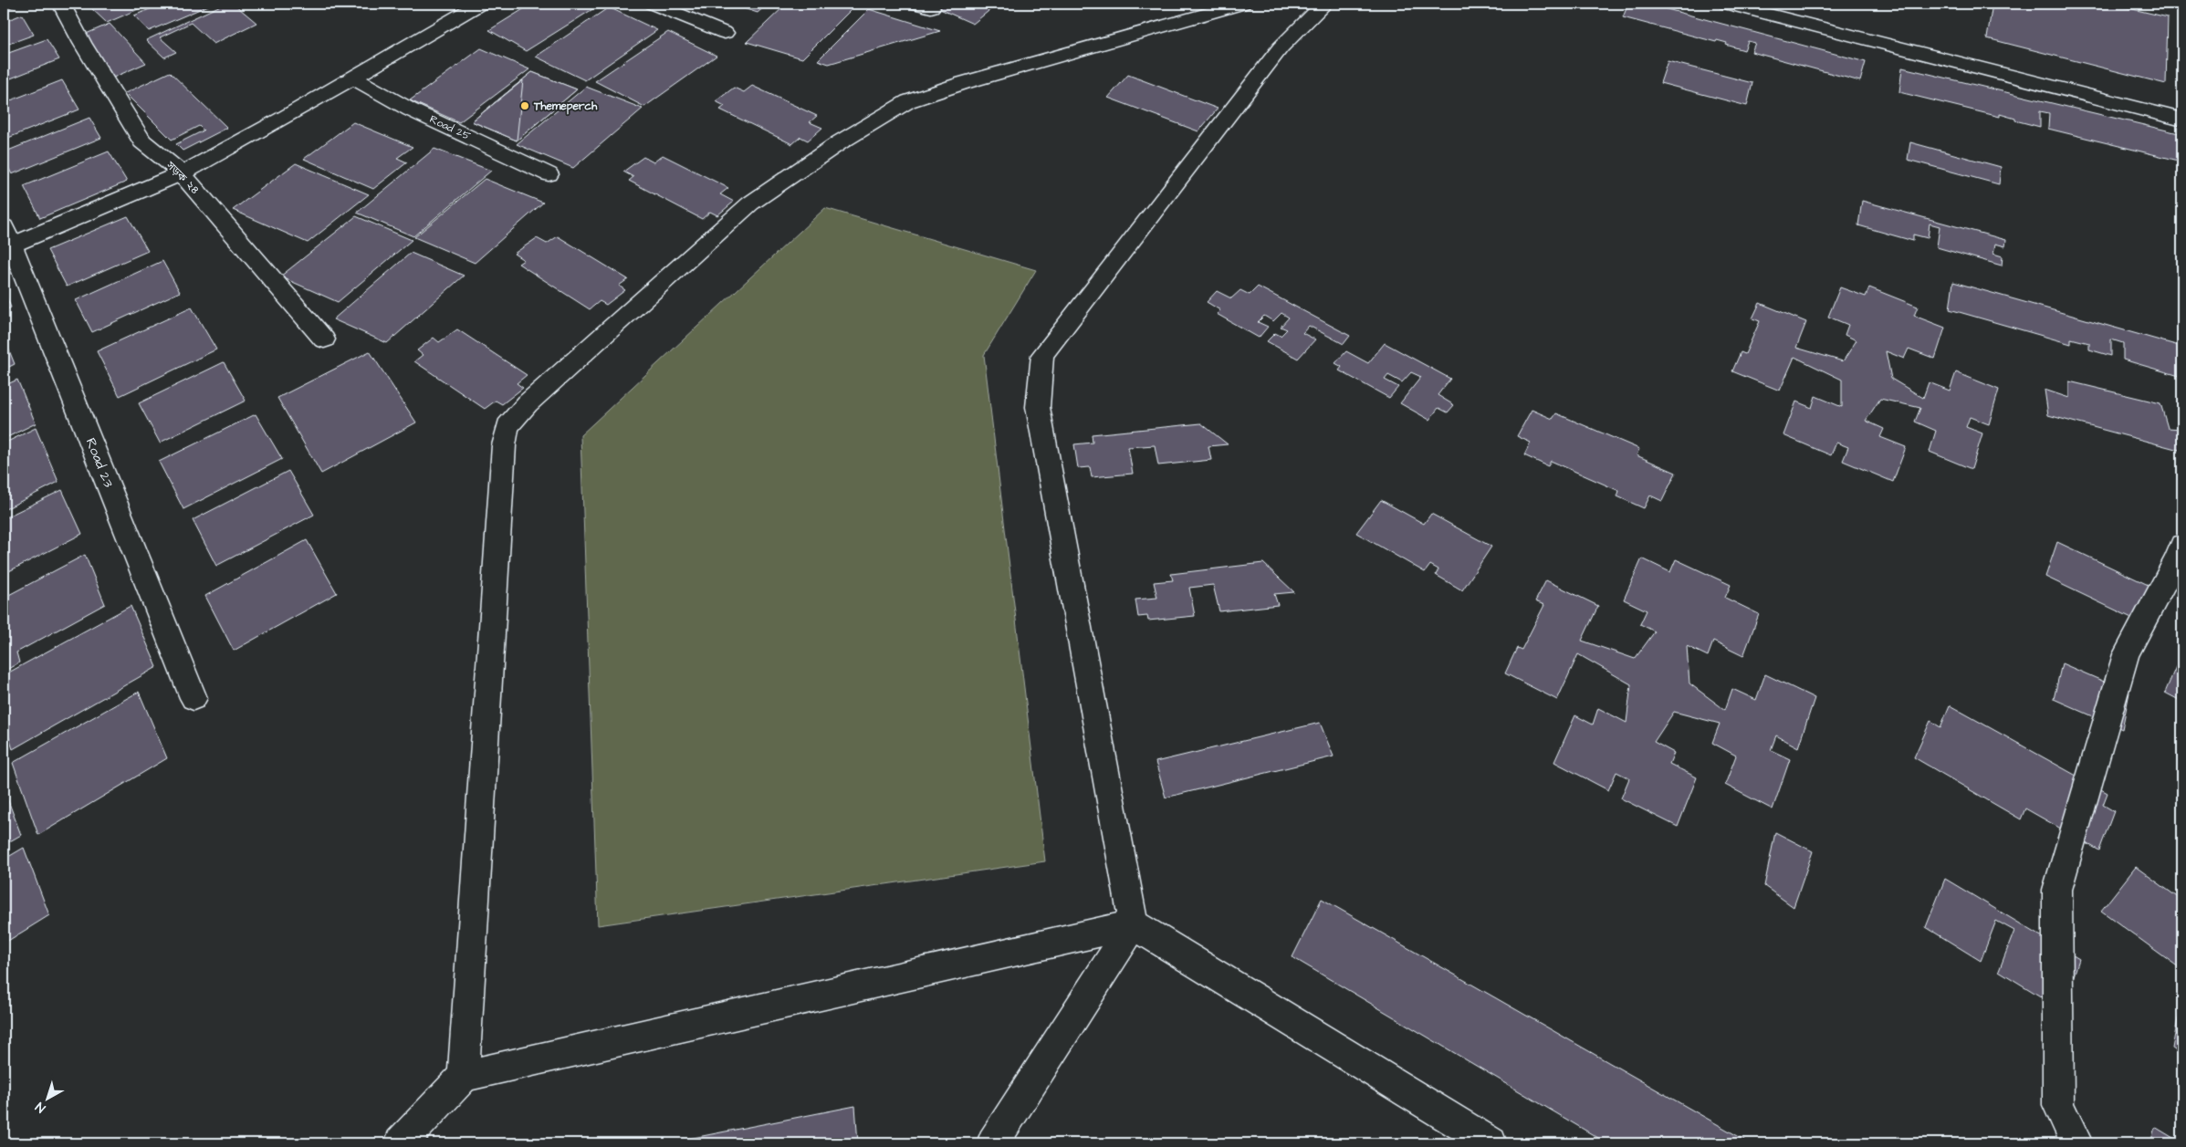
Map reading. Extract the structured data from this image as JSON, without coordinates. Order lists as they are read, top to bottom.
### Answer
{
  "streets": {
    "street": ["Road 25", "সড়ক ২৪", "Road 23"]
  },
  "places": ["Themeperch"],
  "north": "bottom left"
}
